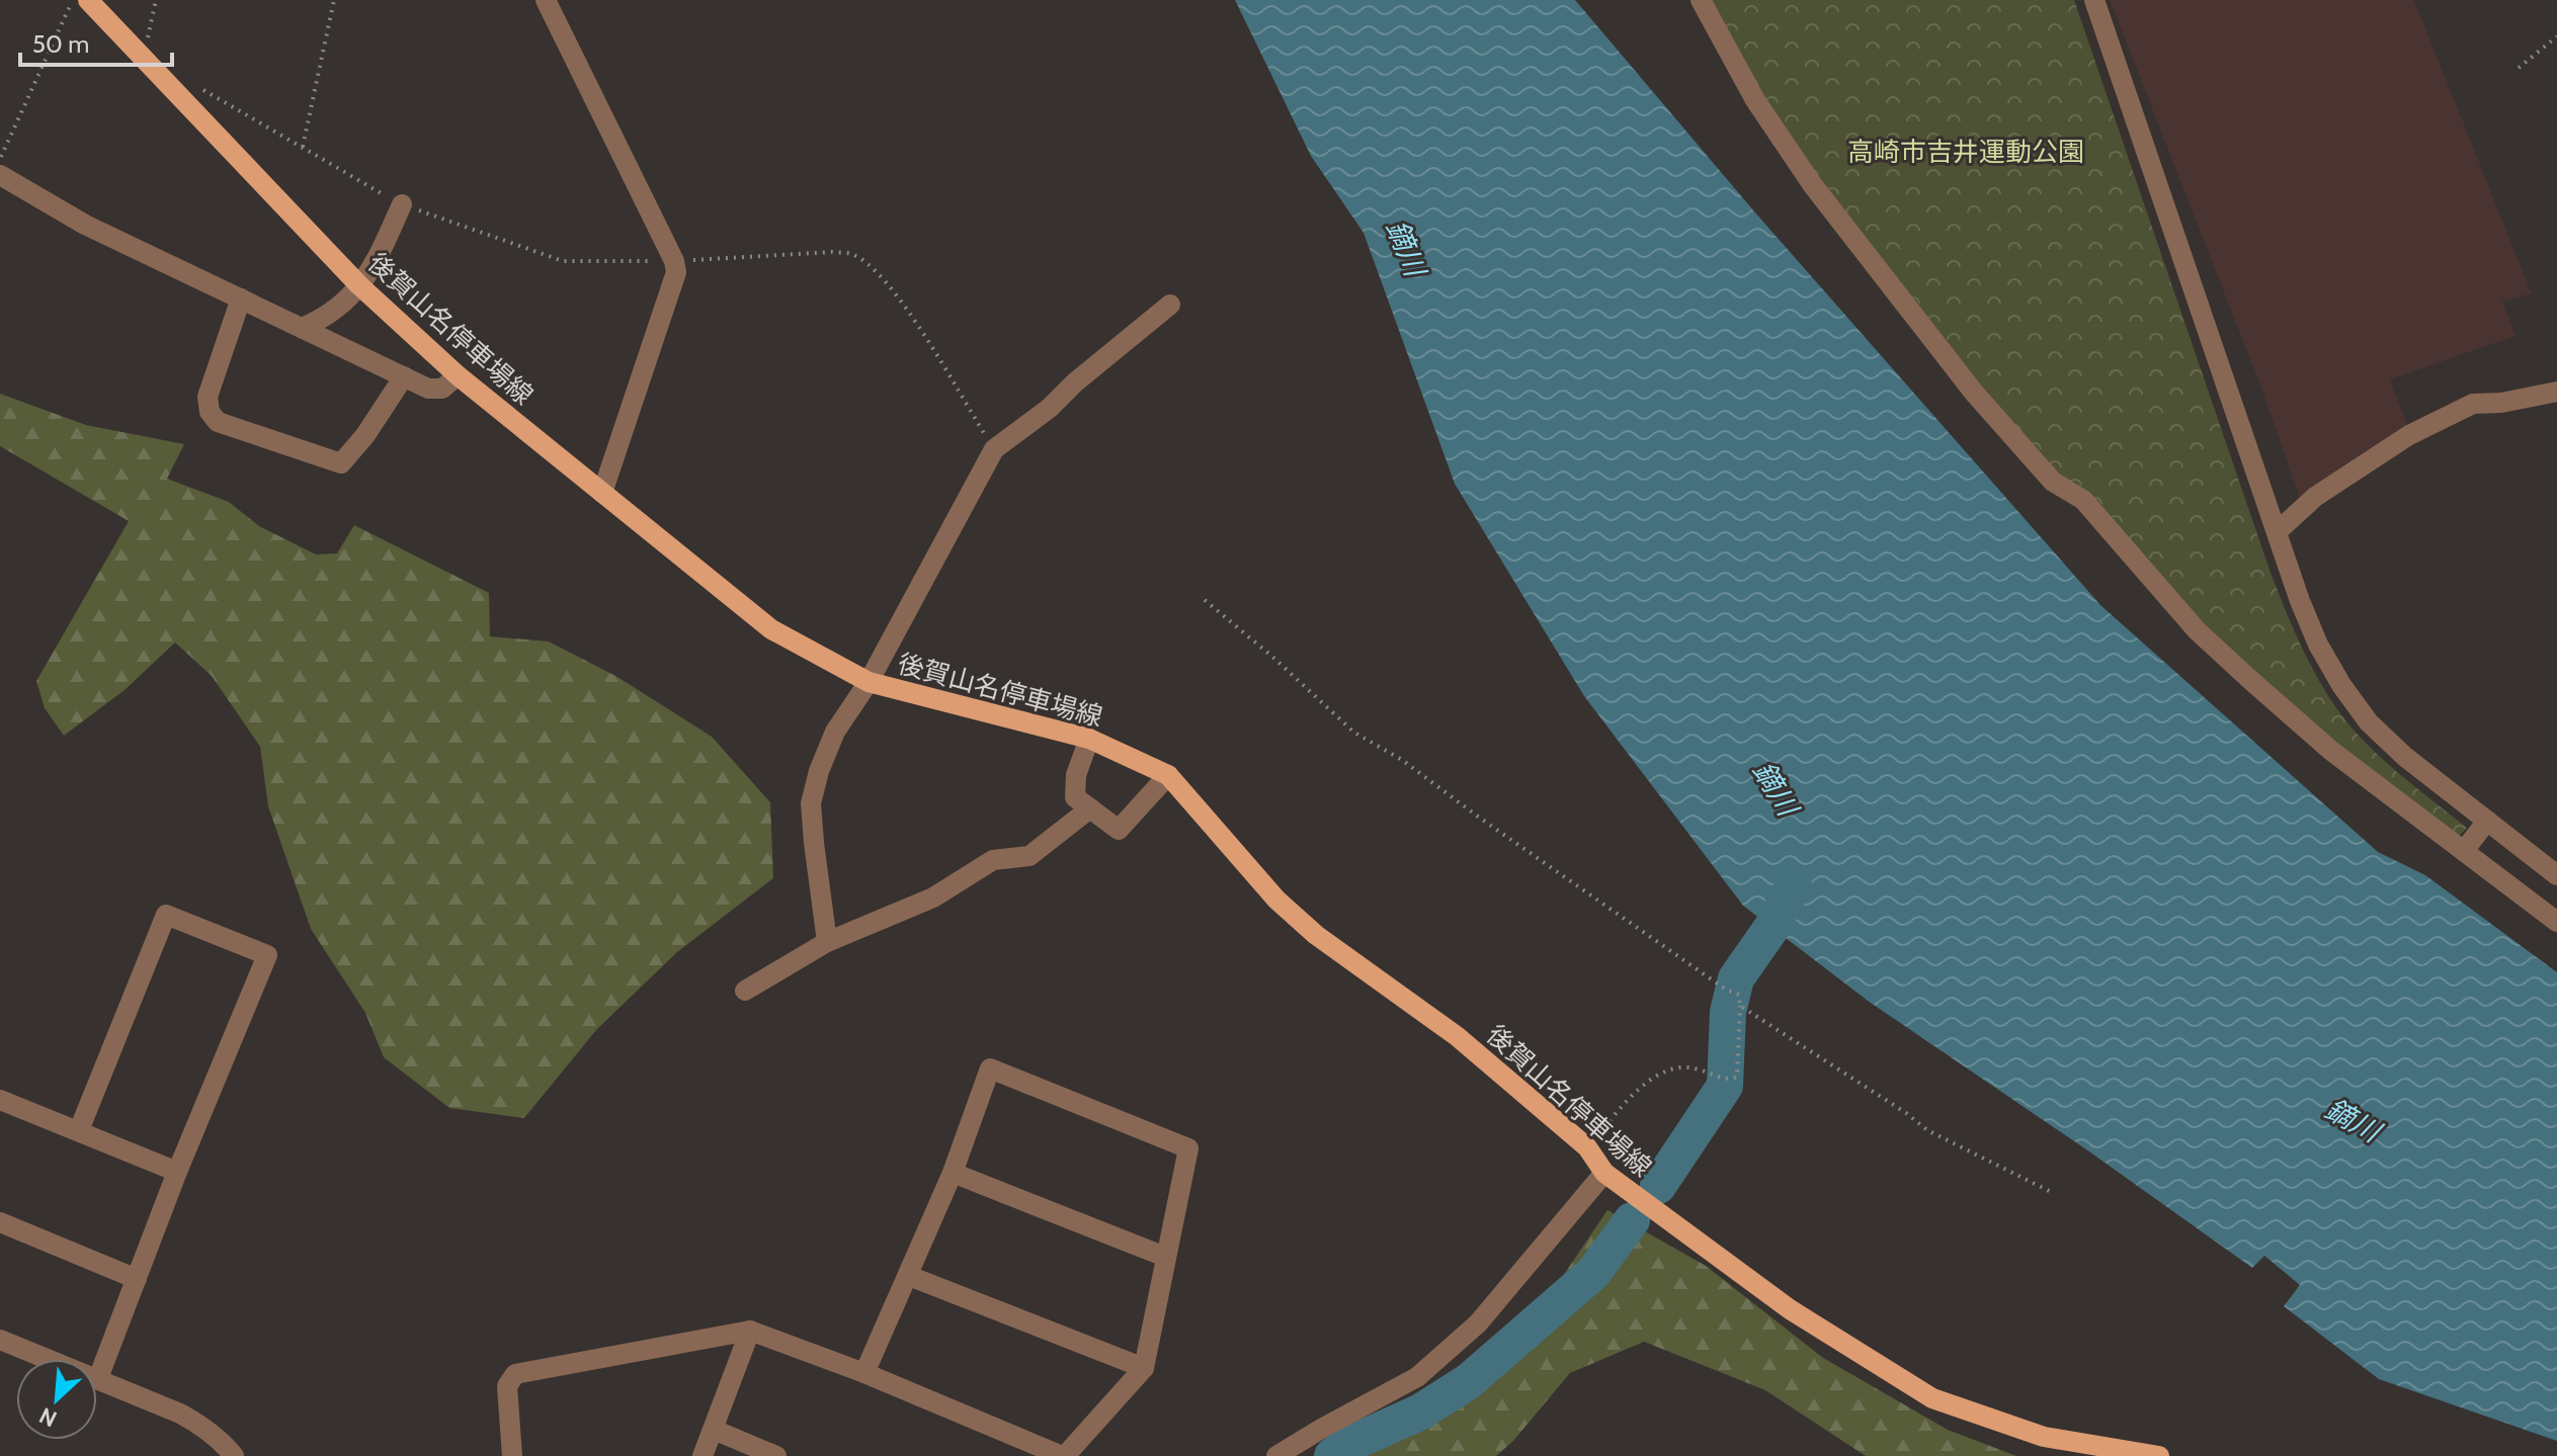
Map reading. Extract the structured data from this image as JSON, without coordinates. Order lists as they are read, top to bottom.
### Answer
{
  "streets": {
    "main road": ["後賀山名停車場線"]
  },
  "water": ["鏑川"],
  "parks": ["高崎市吉井運動公園"],
  "scale_bar": "50 m",
  "north": "bottom left"
}
